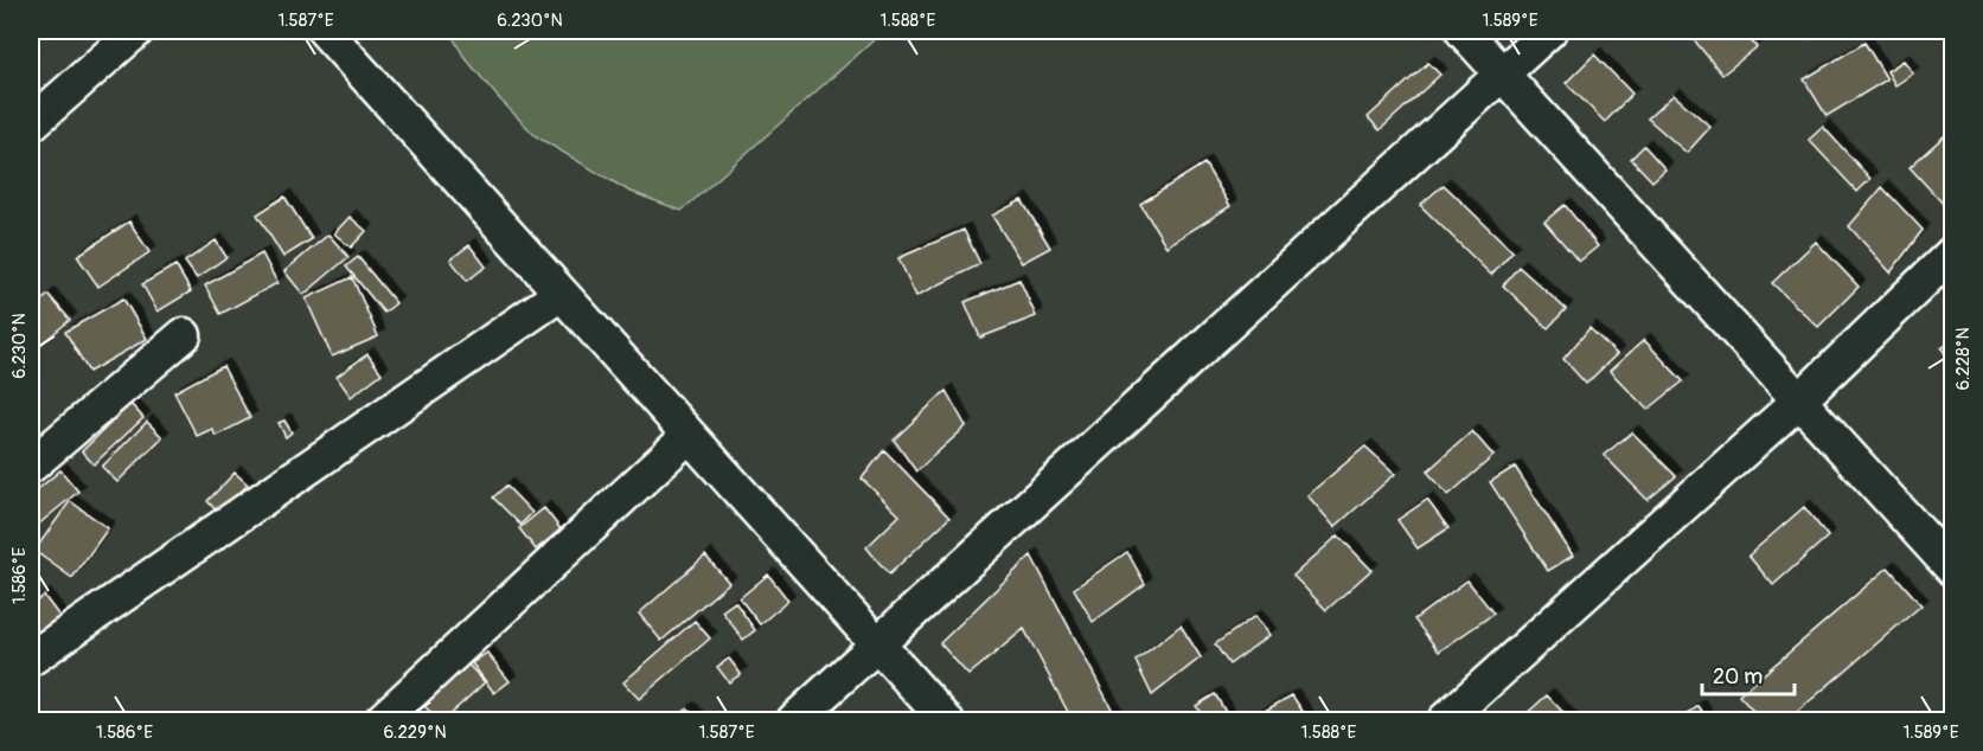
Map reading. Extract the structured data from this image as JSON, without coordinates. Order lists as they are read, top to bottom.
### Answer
{
  "scale_bar": "20 m",
  "coordinates": [
    "1.587°E",
    "6.230°N",
    "1.588°E",
    "1.589°E",
    "6.228°N",
    "1.586°E",
    "6.229°N"
  ]
}
